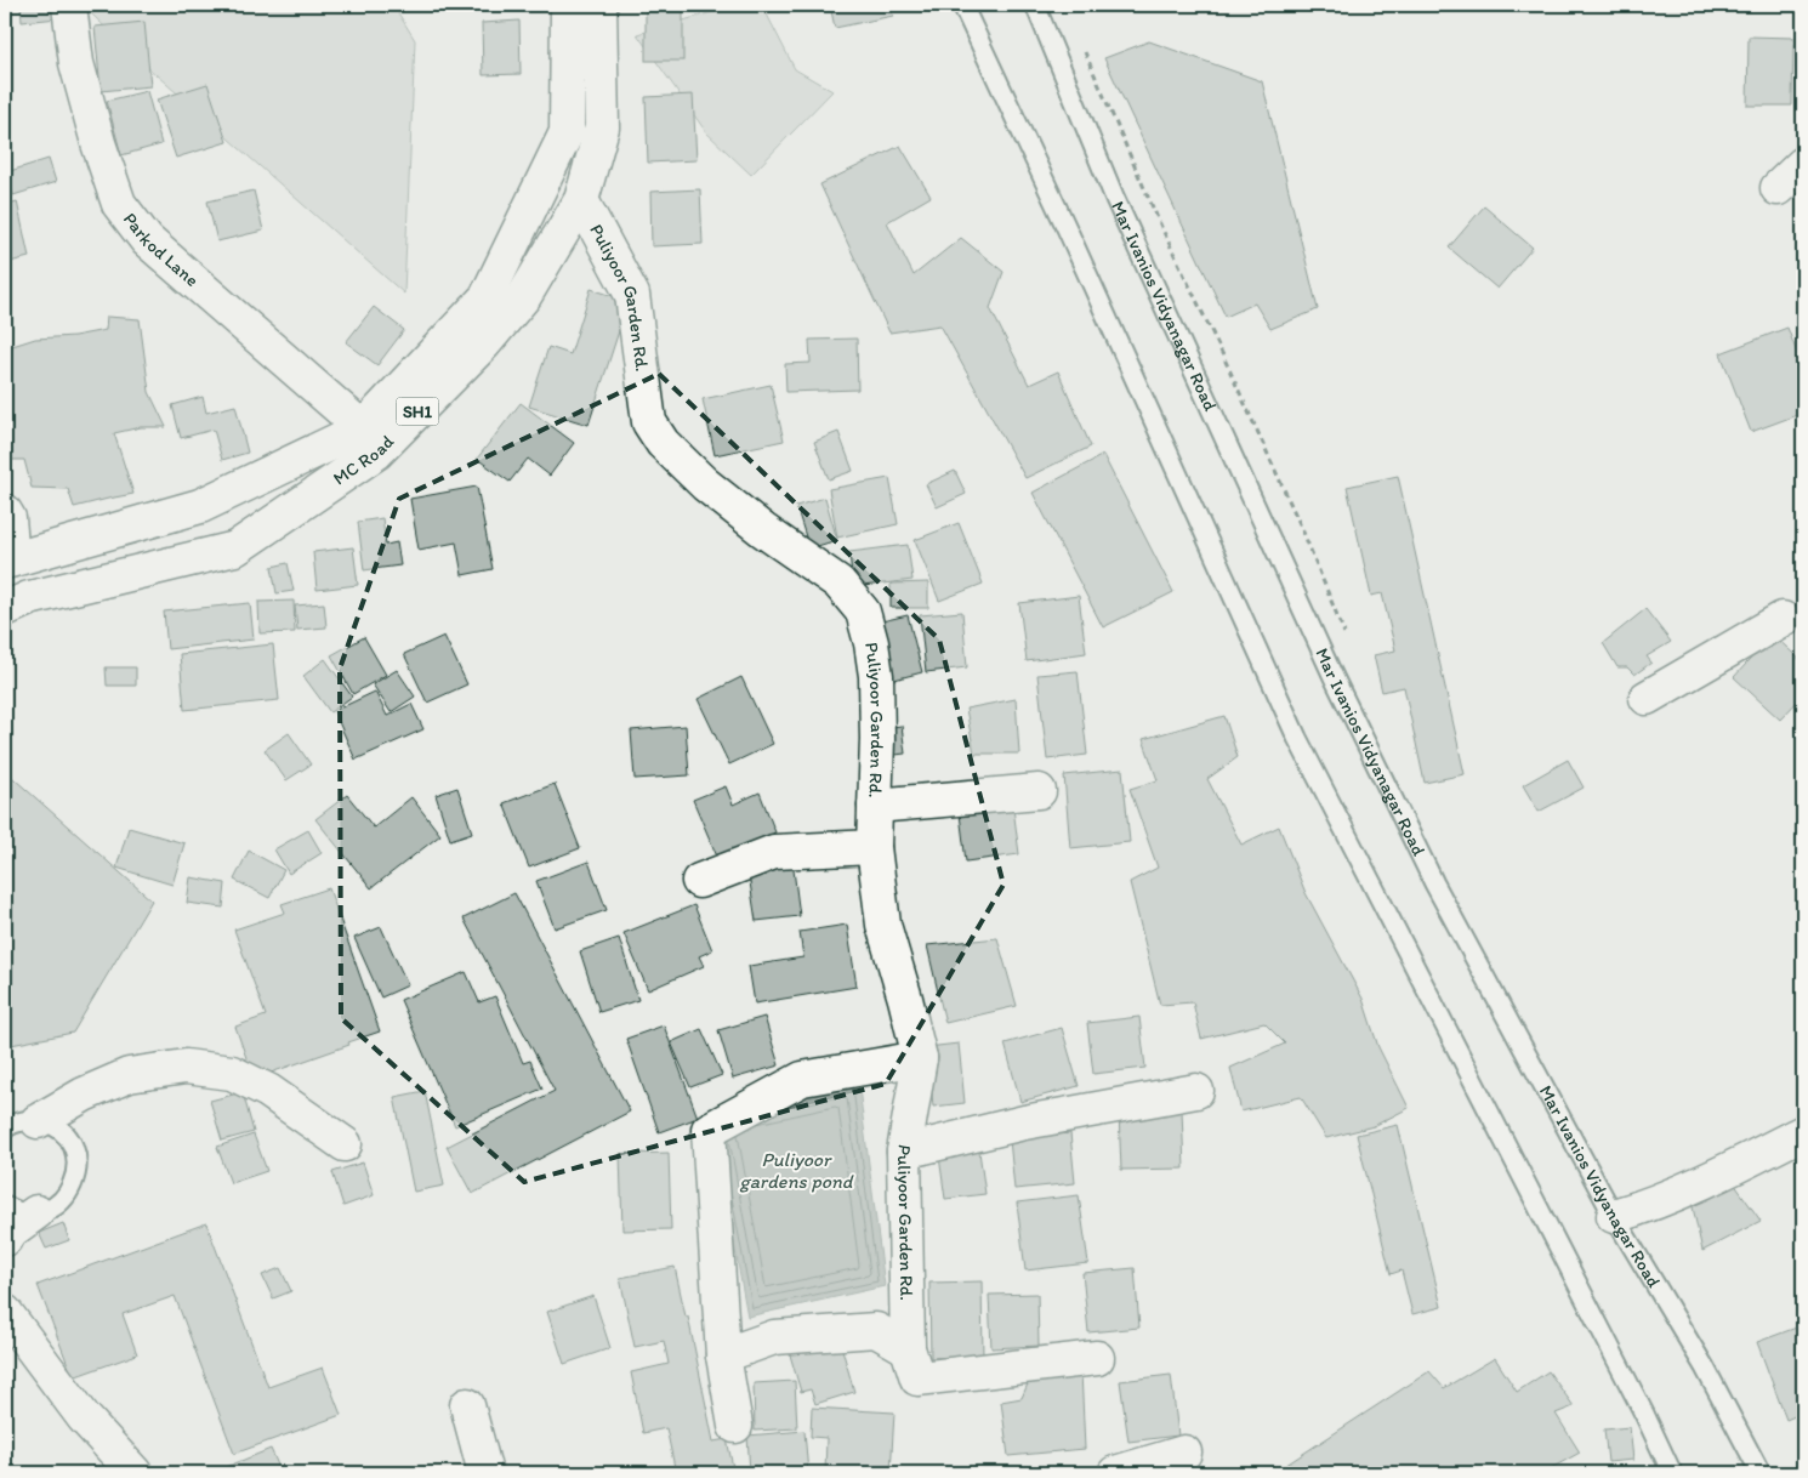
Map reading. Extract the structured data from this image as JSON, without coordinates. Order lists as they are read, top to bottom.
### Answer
{
  "streets": {
    "street": [
      "Parkod Lane",
      "Puliyoor Garden Rd.",
      "SH1",
      "MC Road"
    ],
    "lane": ["Mar Ivanios Vidyanagar Road"]
  },
  "crossings": [
    ["Parkod Lane", "MC Road"],
    ["Puliyoor Garden Rd.", "MC Road"]
  ],
  "water": ["Puliyoor gardens pond"]
}
